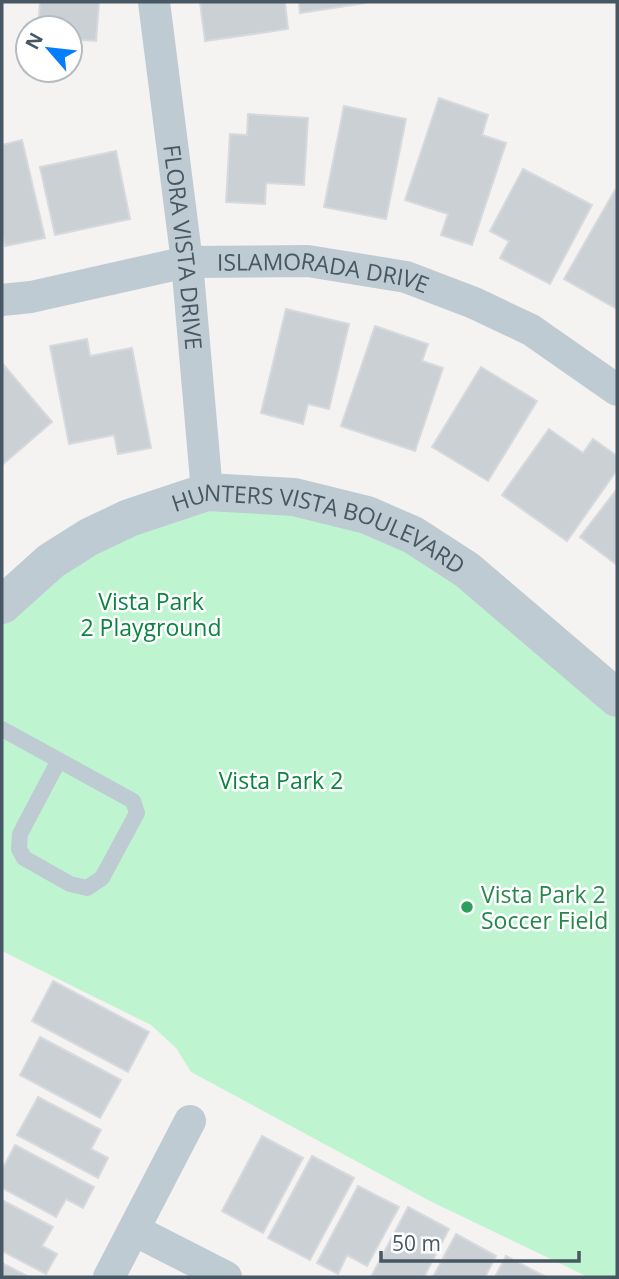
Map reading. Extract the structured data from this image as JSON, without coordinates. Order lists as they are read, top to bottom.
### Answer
{
  "streets": {
    "street": ["FLORA VISTA DRIVE", "ISLAMORADA DRIVE", "HUNTERS VISTA BOULEVARD"]
  },
  "crossings": [
    ["FLORA VISTA DRIVE", "ISLAMORADA DRIVE"],
    ["FLORA VISTA DRIVE", "HUNTERS VISTA BOULEVARD"]
  ],
  "parks": ["Vista Park 2 Playground", "Vista Park 2"],
  "places": ["Vista Park 2 Soccer Field"],
  "scale_bar": "50 m",
  "north": "top left"
}
